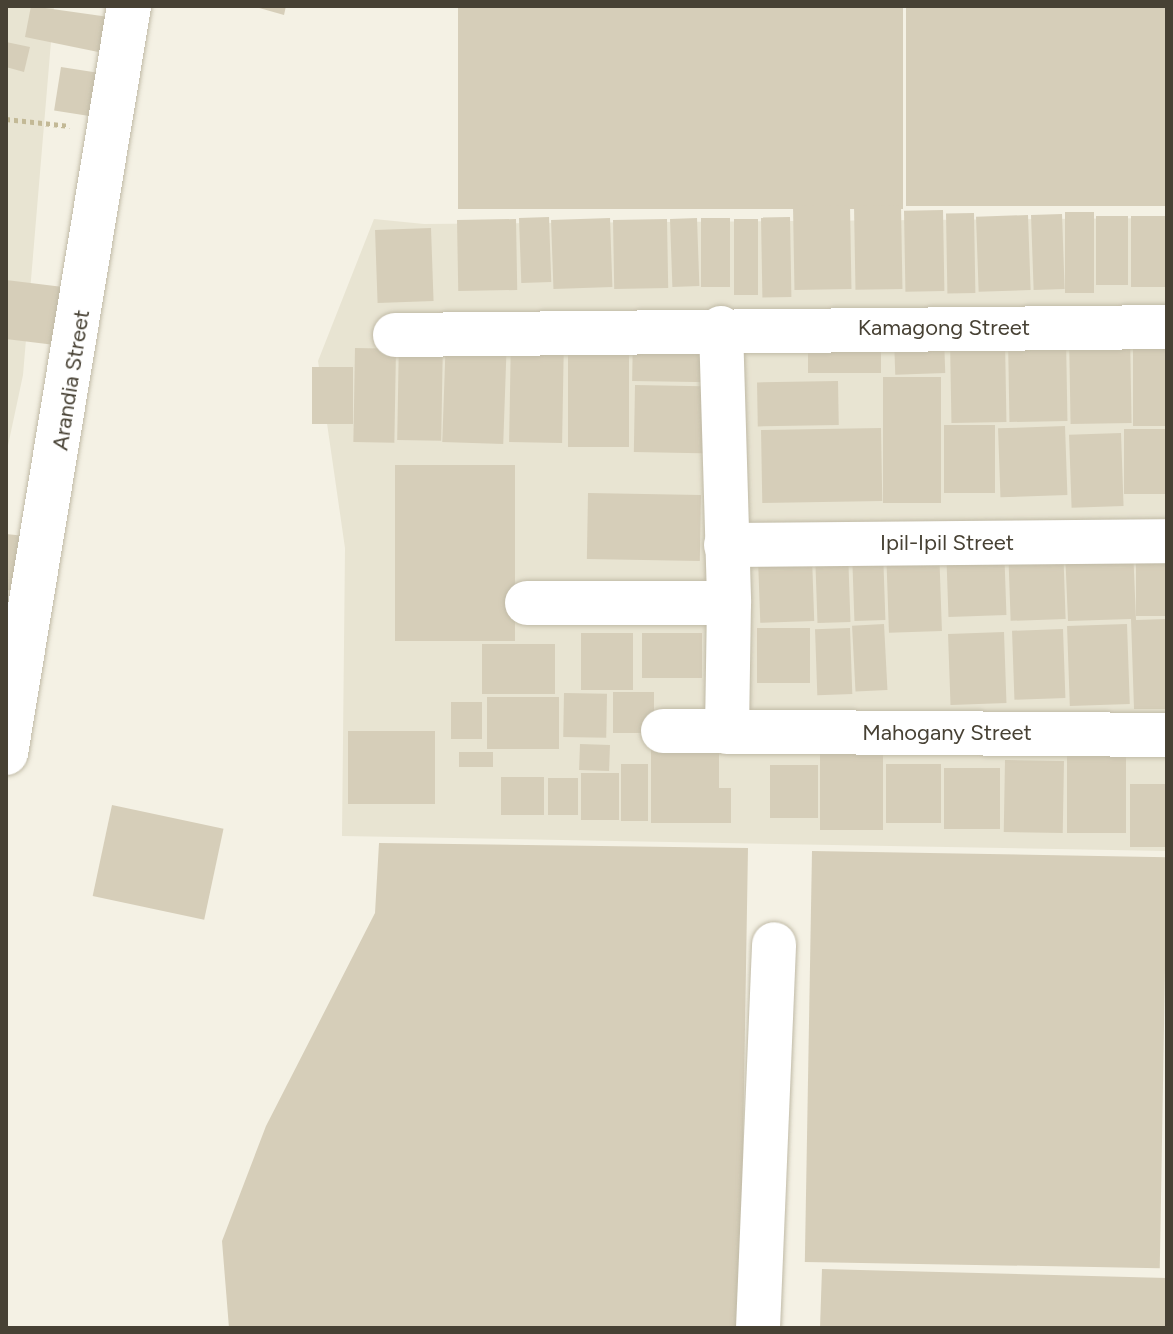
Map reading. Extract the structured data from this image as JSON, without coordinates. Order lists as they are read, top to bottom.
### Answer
{
  "streets": {
    "street": [
      "Kamagong Street",
      "Arandia Street",
      "Ipil-Ipil Street",
      "Mahogany Street"
    ]
  }
}
